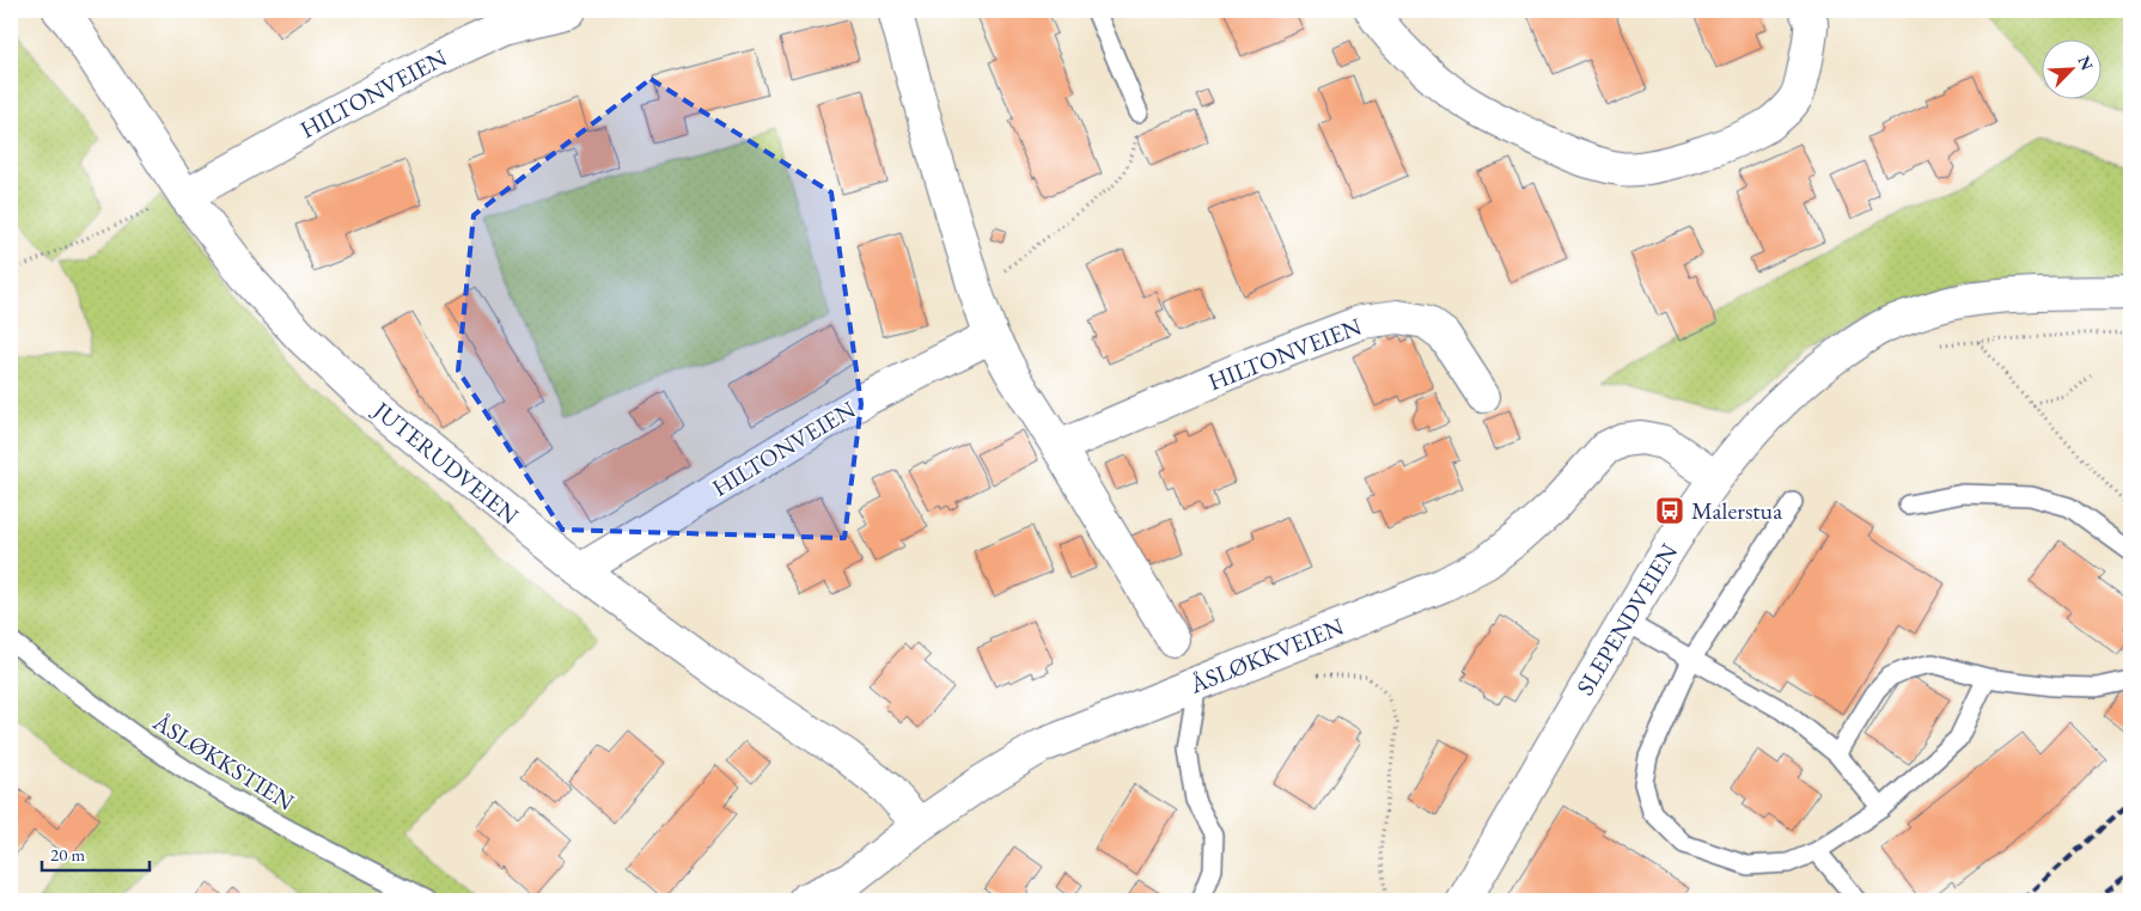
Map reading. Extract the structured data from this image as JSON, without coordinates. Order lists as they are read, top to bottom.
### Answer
{
  "streets": {
    "street": [
      "HILTONVEIEN",
      "JUTERUDVEIEN",
      "SLEPENDVEIEN",
      "ÅSLØKKVEIEN"
    ],
    "lane": ["ÅSLØKKSTIEN"]
  },
  "crossings": [
    ["HILTONVEIEN", "JUTERUDVEIEN"],
    ["JUTERUDVEIEN", "ÅSLØKKVEIEN"],
    ["SLEPENDVEIEN", "ÅSLØKKVEIEN"]
  ],
  "places": {
    "bus stop": ["Malerstua"]
  },
  "scale_bar": "20 m",
  "north": "top right"
}
